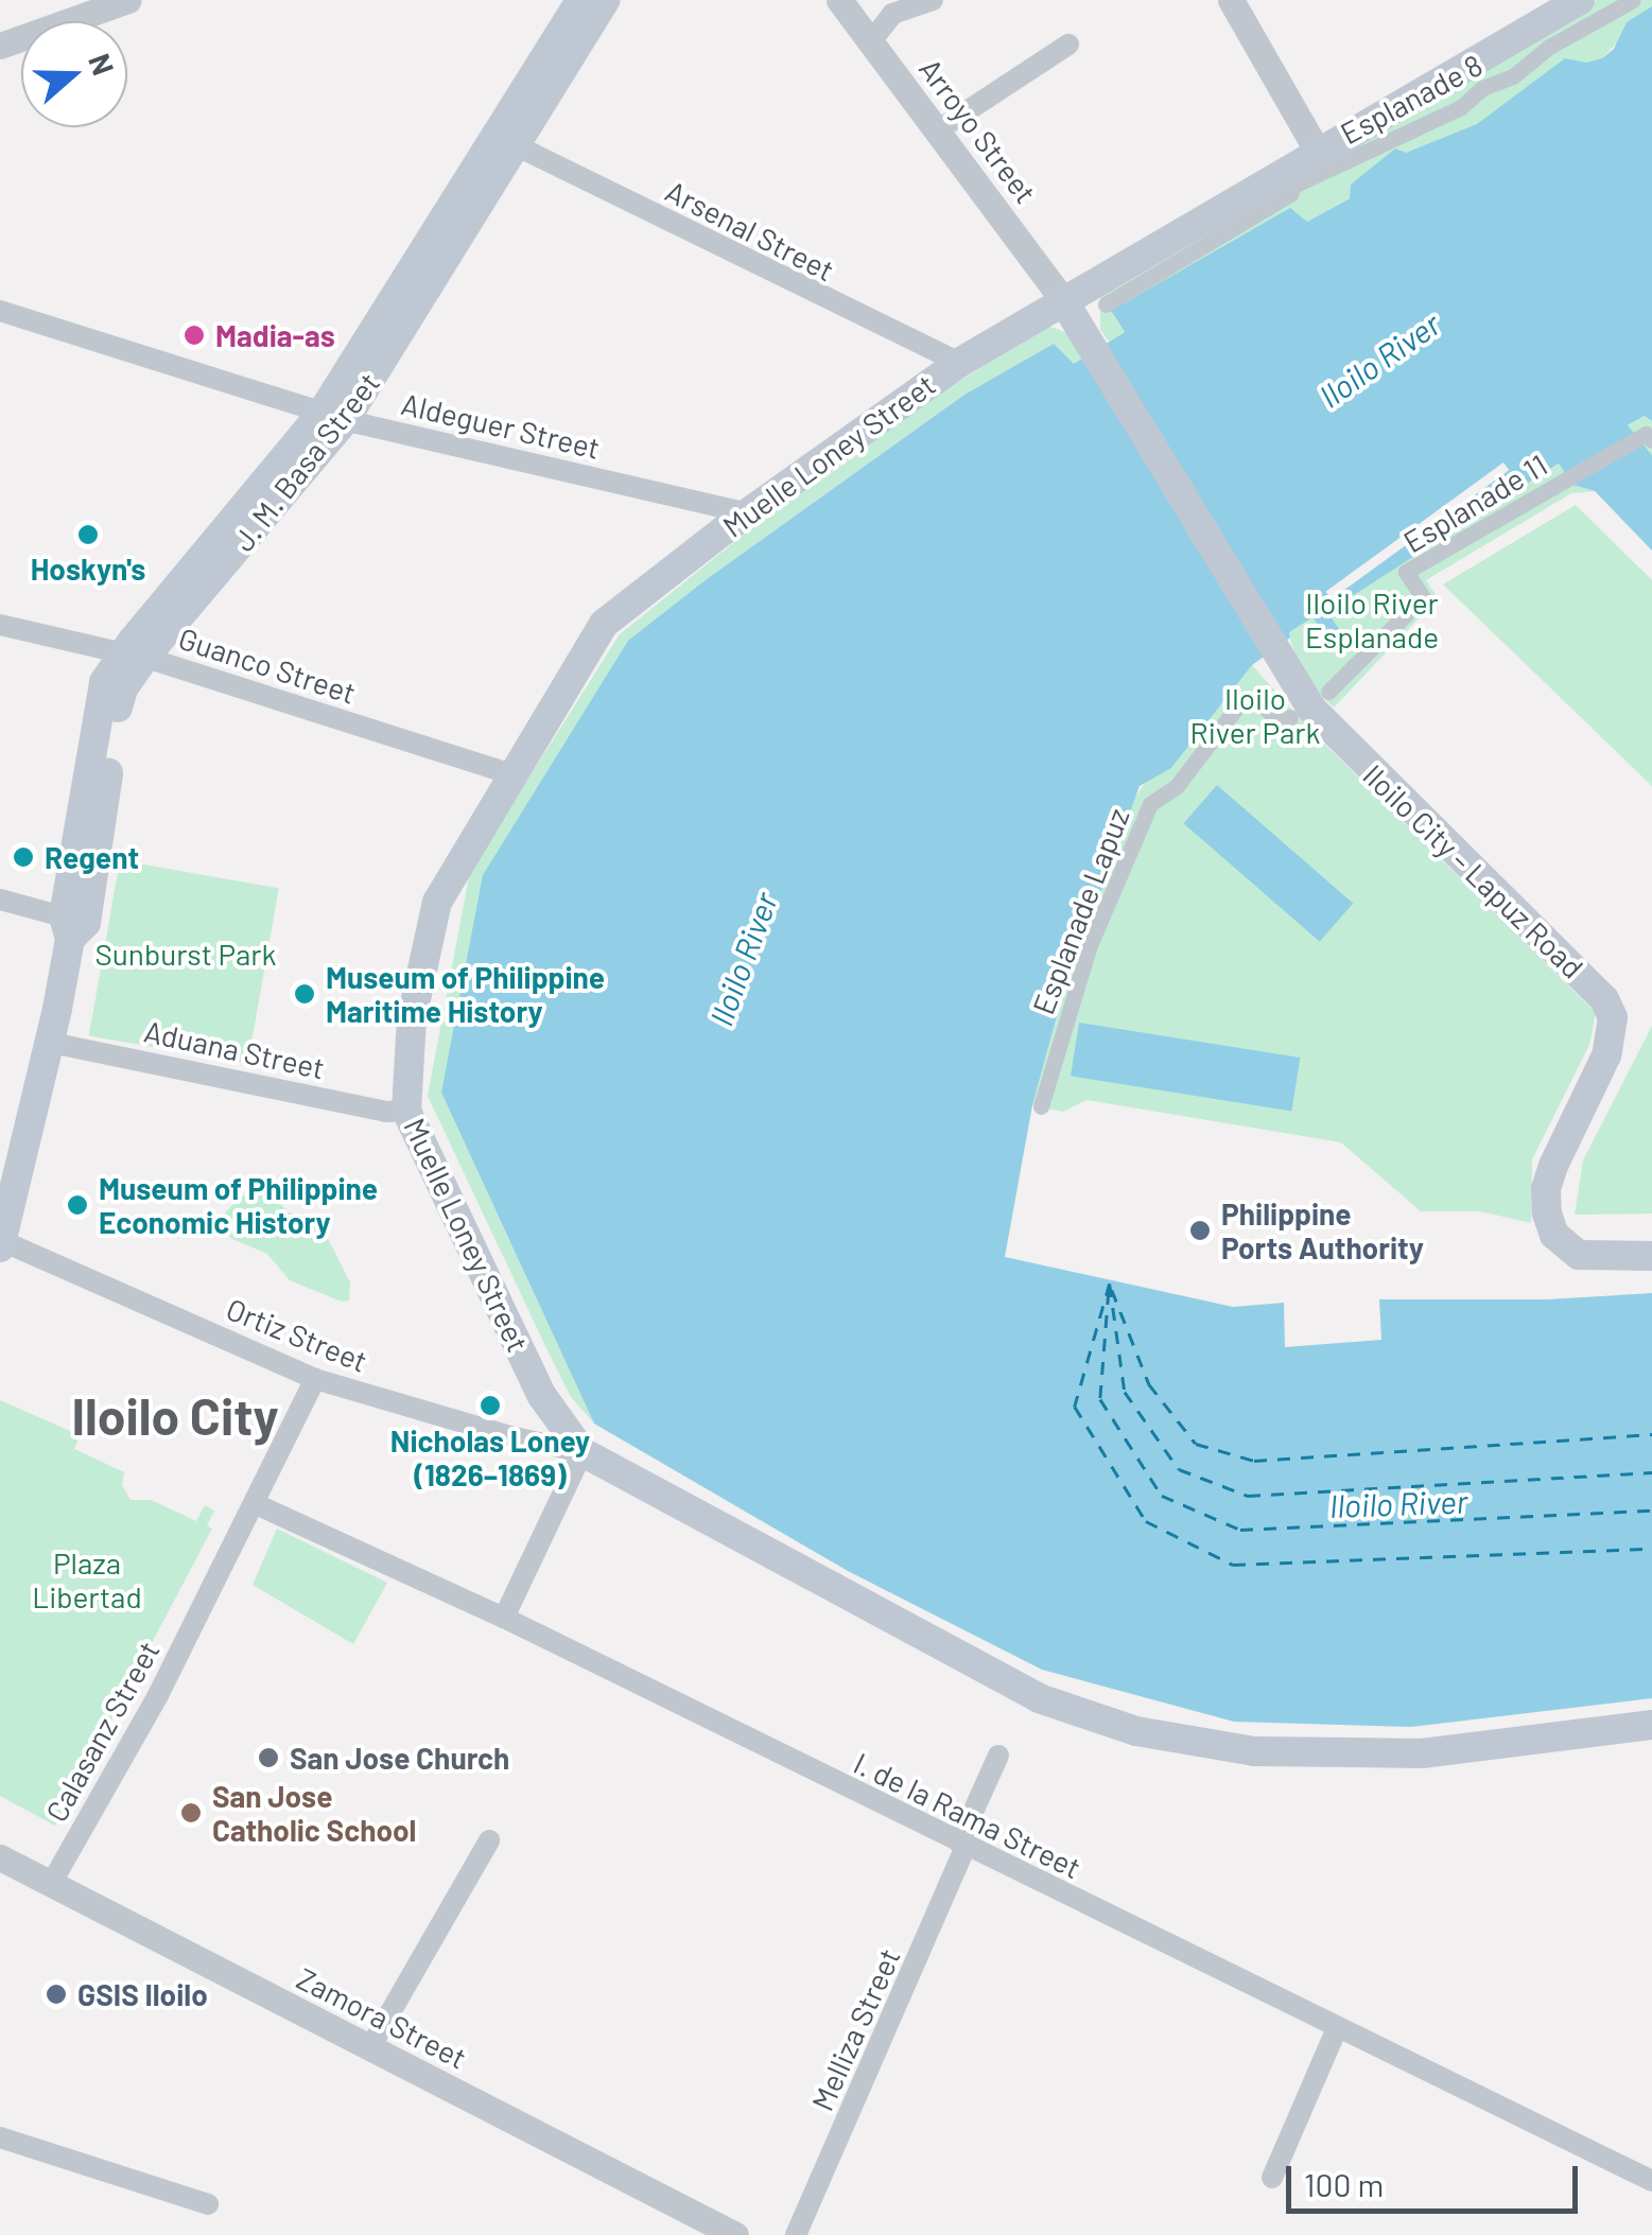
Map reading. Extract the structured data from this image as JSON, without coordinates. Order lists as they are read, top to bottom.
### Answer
{
  "streets": {
    "main road": ["Muelle Loney Street", "J. M. Basa Street", "Iloilo City – Lapuz Road"],
    "street": [
      "Esplanade 8",
      "Arroyo Street",
      "Arsenal Street",
      "Aldeguer Street",
      "Esplanade 11",
      "Guanco Street",
      "Esplanade Lapuz",
      "Aduana Street",
      "Ortiz Street",
      "Calasanz Street",
      "I. de la Rama Street",
      "Zamora Street",
      "Melliza Street"
    ]
  },
  "crossings": [
    ["Arroyo Street", "Muelle Loney Street"],
    ["Arroyo Street", "Iloilo City – Lapuz Road"],
    ["Arsenal Street", "Muelle Loney Street"],
    ["Arsenal Street", "J. M. Basa Street"],
    ["Aldeguer Street", "Muelle Loney Street"],
    ["Aldeguer Street", "J. M. Basa Street"],
    ["Muelle Loney Street", "Guanco Street"],
    ["Muelle Loney Street", "Iloilo City – Lapuz Road"],
    ["Muelle Loney Street", "Aduana Street"],
    ["Muelle Loney Street", "Ortiz Street"],
    ["J. M. Basa Street", "Guanco Street"],
    ["J. M. Basa Street", "Aduana Street"],
    ["J. M. Basa Street", "Ortiz Street"],
    ["Ortiz Street", "Calasanz Street"],
    ["Calasanz Street", "I. de la Rama Street"],
    ["Calasanz Street", "Zamora Street"],
    ["I. de la Rama Street", "Melliza Street"]
  ],
  "districts": ["Iloilo City"],
  "water": ["Iloilo River"],
  "parks": [
    "Iloilo River Esplanade",
    "Iloilo River Park",
    "Sunburst Park",
    "Plaza Libertad"
  ],
  "places": [
    "Madia-as",
    "Hoskyn's",
    "Regent",
    "Museum of Philippine Maritime History",
    "Museum of Philippine Economic History",
    "Philippine Ports Authority",
    "Nicholas Loney (1826–1869)",
    "San Jose Church",
    "San Jose Catholic School",
    "GSIS Iloilo"
  ],
  "scale_bar": "100 m",
  "north": "right"
}
